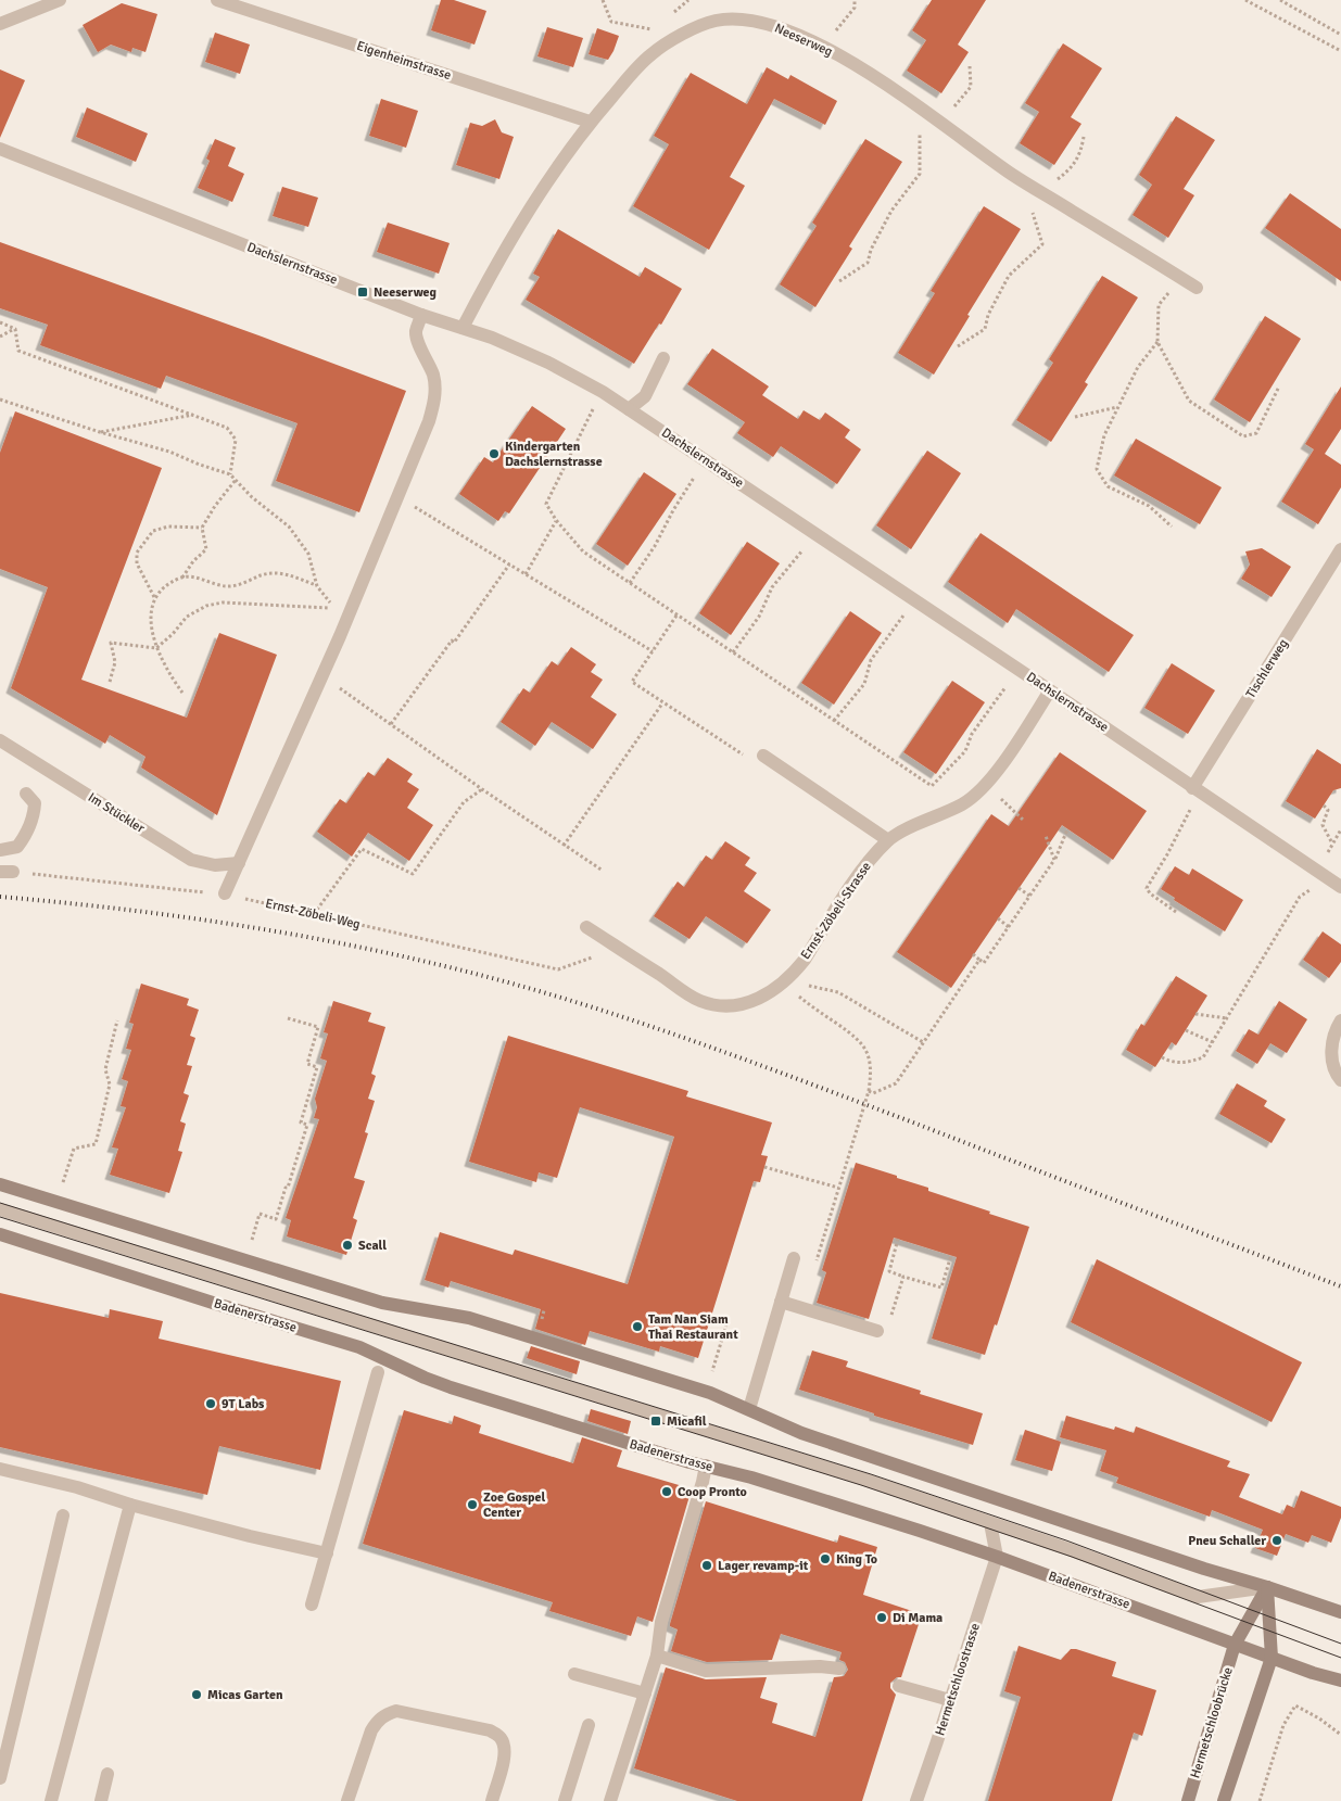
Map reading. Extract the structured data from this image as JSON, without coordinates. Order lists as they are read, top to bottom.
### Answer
{
  "streets": {
    "street": [
      "Neeserweg",
      "Eigenheimstrasse",
      "Dachslernstrasse",
      "Tischlerweg",
      "Im Stückler",
      "Ernst-Zöbeli-Strasse",
      "Badenerstrasse",
      "Hermetschloostrasse",
      "Hermetschloobrücke"
    ],
    "path": ["Ernst-Zöbeli-Weg"]
  },
  "crossings": [
    ["Neeserweg", "Eigenheimstrasse"],
    ["Neeserweg", "Dachslernstrasse"],
    ["Dachslernstrasse", "Tischlerweg"],
    ["Dachslernstrasse", "Ernst-Zöbeli-Strasse"],
    ["Ernst-Zöbeli-Strasse", "Ernst-Zöbeli-Weg"],
    ["Badenerstrasse", "Hermetschloostrasse"],
    ["Badenerstrasse", "Hermetschloobrücke"]
  ],
  "places": {
    "transit": ["Neeserweg", "Micafil"],
    "other": [
      "Kindergarten Dachslernstrasse",
      "Scall",
      "Tam Nan Siam Thai Restaurant",
      "9T Labs",
      "Coop Pronto",
      "Zoe Gospel Center",
      "Pneu Schaller",
      "King To",
      "Lager revamp-it",
      "Di Mama",
      "Micas Garten"
    ]
  }
}
